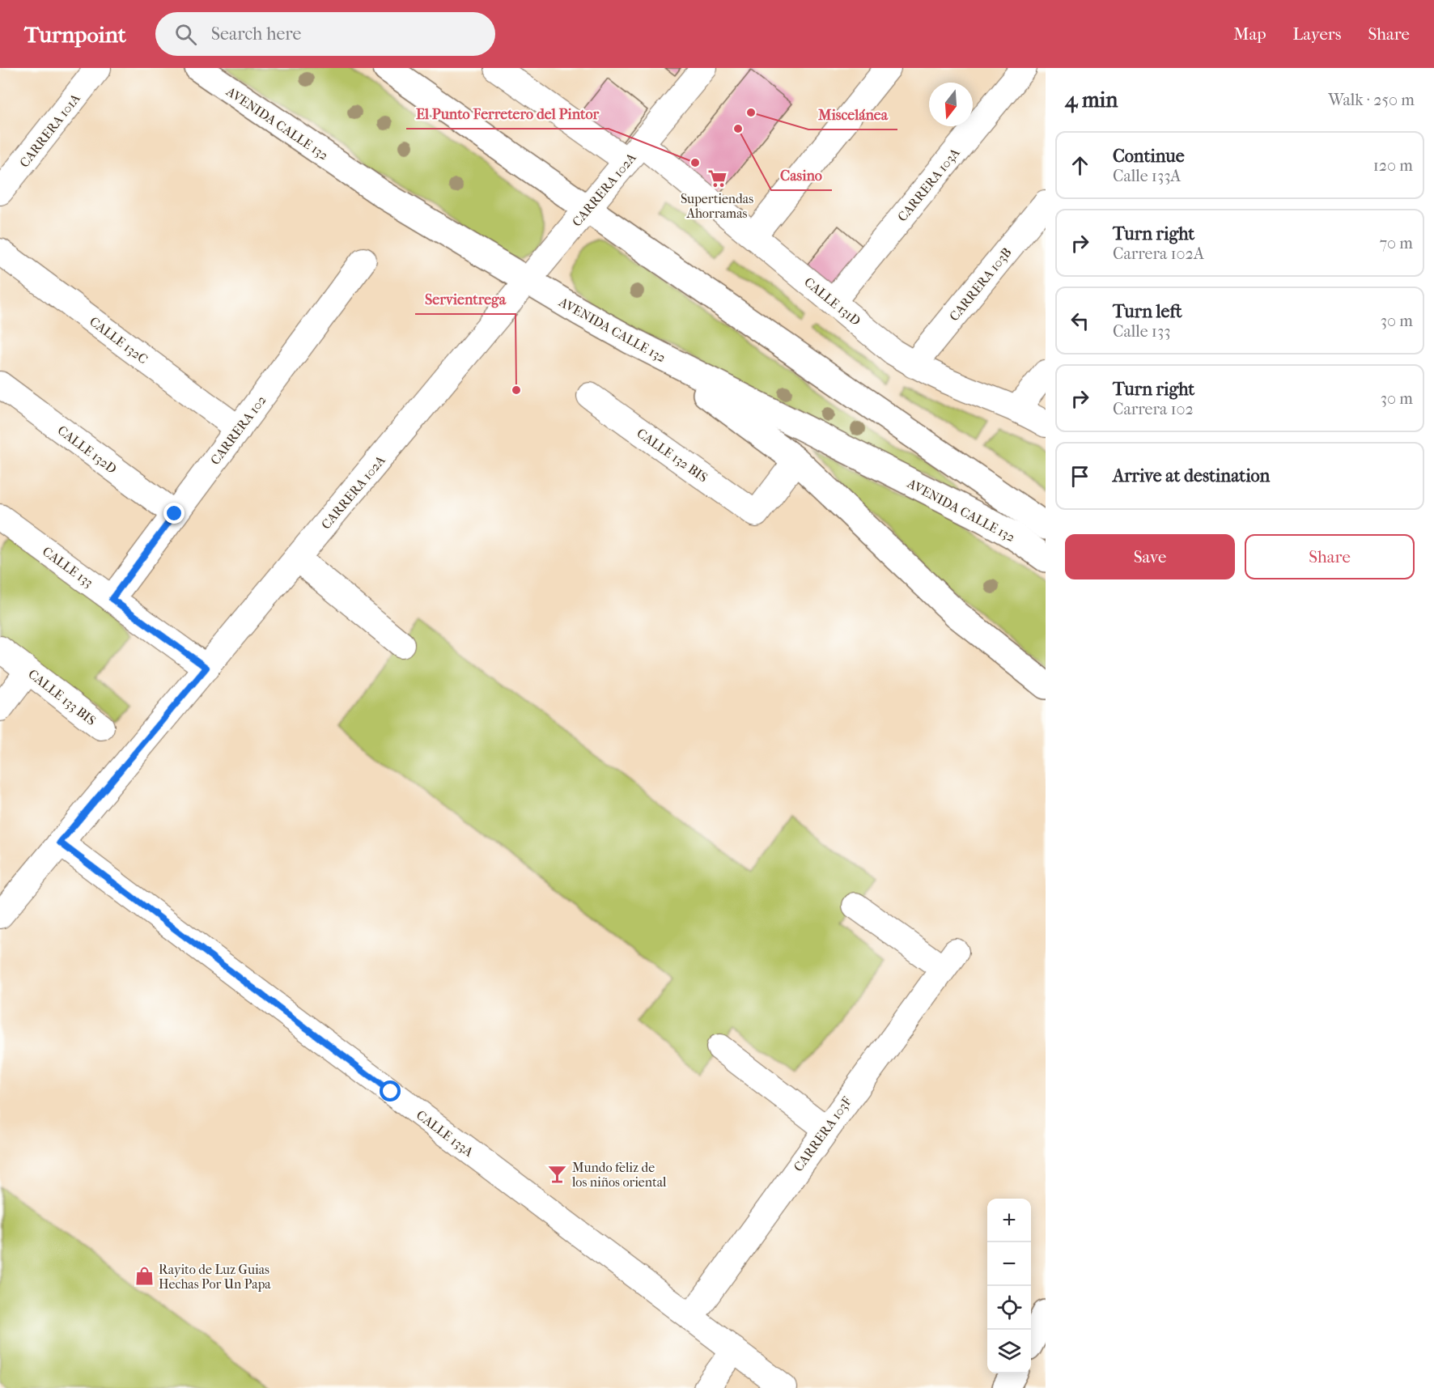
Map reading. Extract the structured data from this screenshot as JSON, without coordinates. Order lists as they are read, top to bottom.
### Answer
{
  "streets": {
    "main road": ["AVENIDA CALLE 132"],
    "street": [
      "CARRERA 101A",
      "CARRERA 103A",
      "CARRERA 102A",
      "CARRERA 103B",
      "CALLE 131D",
      "CALLE 132C",
      "CARRERA 102",
      "CALLE 132D",
      "CALLE 132 BIS",
      "CALLE 133",
      "CALLE 133 BIS",
      "CALLE 133A",
      "CARRERA 103F"
    ]
  },
  "crossings": [
    ["AVENIDA CALLE 132", "CARRERA 102A"],
    ["CARRERA 103A", "CALLE 131D"],
    ["CARRERA 102A", "CALLE 131D"],
    ["CARRERA 102A", "CALLE 133"],
    ["CARRERA 102A", "CALLE 133A"],
    ["CARRERA 103B", "CALLE 131D"],
    ["CALLE 132C", "CARRERA 102"],
    ["CARRERA 102", "CALLE 132D"],
    ["CARRERA 102", "CALLE 133"],
    ["CALLE 133A", "CARRERA 103F"]
  ],
  "places": {
    "other": [
      "Miscelánea",
      "Casino",
      "El Punto Ferretero del Pintor",
      "Servientrega"
    ],
    "supermarket": ["Supertiendas Ahorramas"],
    "bar": ["Mundo feliz de los niños oriental"],
    "shop": ["Rayito de Luz Guias Hechas Por Un Papa"]
  },
  "north": "bottom",
  "page": {
    "header": "Turnpoint",
    "search": "Search here",
    "nav": ["Map", "Layers", "Share"],
    "heading": ["4 min", "Walk · 250 m"],
    "list": [
      ["Continue", "Calle 133A", "120 m"],
      ["Turn right", "Carrera 102A", "70 m"],
      ["Turn left", "Calle 133", "30 m"],
      ["Turn right", "Carrera 102", "30 m"],
      "Arrive at destination"
    ],
    "buttons": ["Save", "Share"],
    "map_buttons": ["+", "−"]
  }
}
